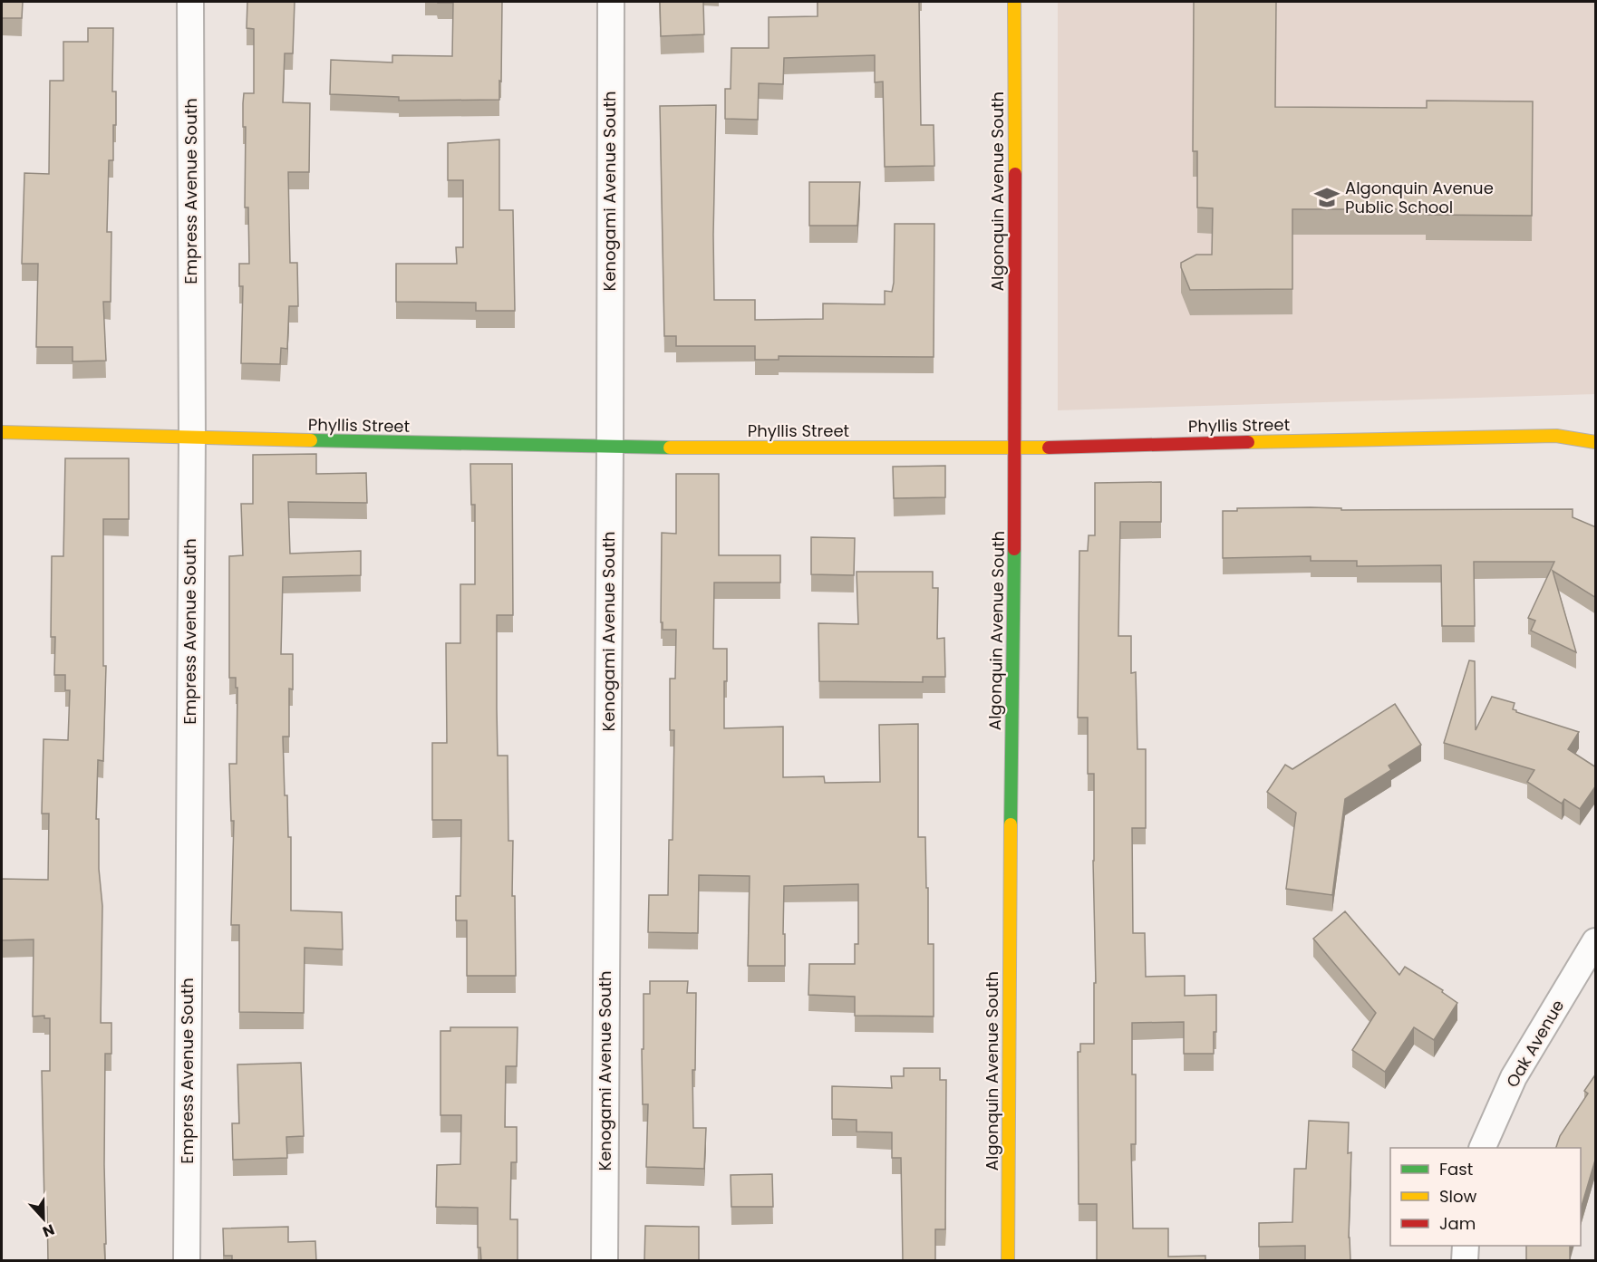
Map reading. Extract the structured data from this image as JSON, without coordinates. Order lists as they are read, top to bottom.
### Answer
{
  "streets": {
    "street": [
      "Empress Avenue South",
      "Kenogami Avenue South",
      "Algonquin Avenue South",
      "Phyllis Street",
      "Oak Avenue"
    ]
  },
  "crossings": [
    ["Empress Avenue South", "Phyllis Street"],
    ["Kenogami Avenue South", "Phyllis Street"],
    ["Algonquin Avenue South", "Phyllis Street"]
  ],
  "places": {
    "school or university": ["Algonquin Avenue Public School"]
  },
  "legend": ["Fast", "Slow", "Jam"],
  "north": "bottom"
}
